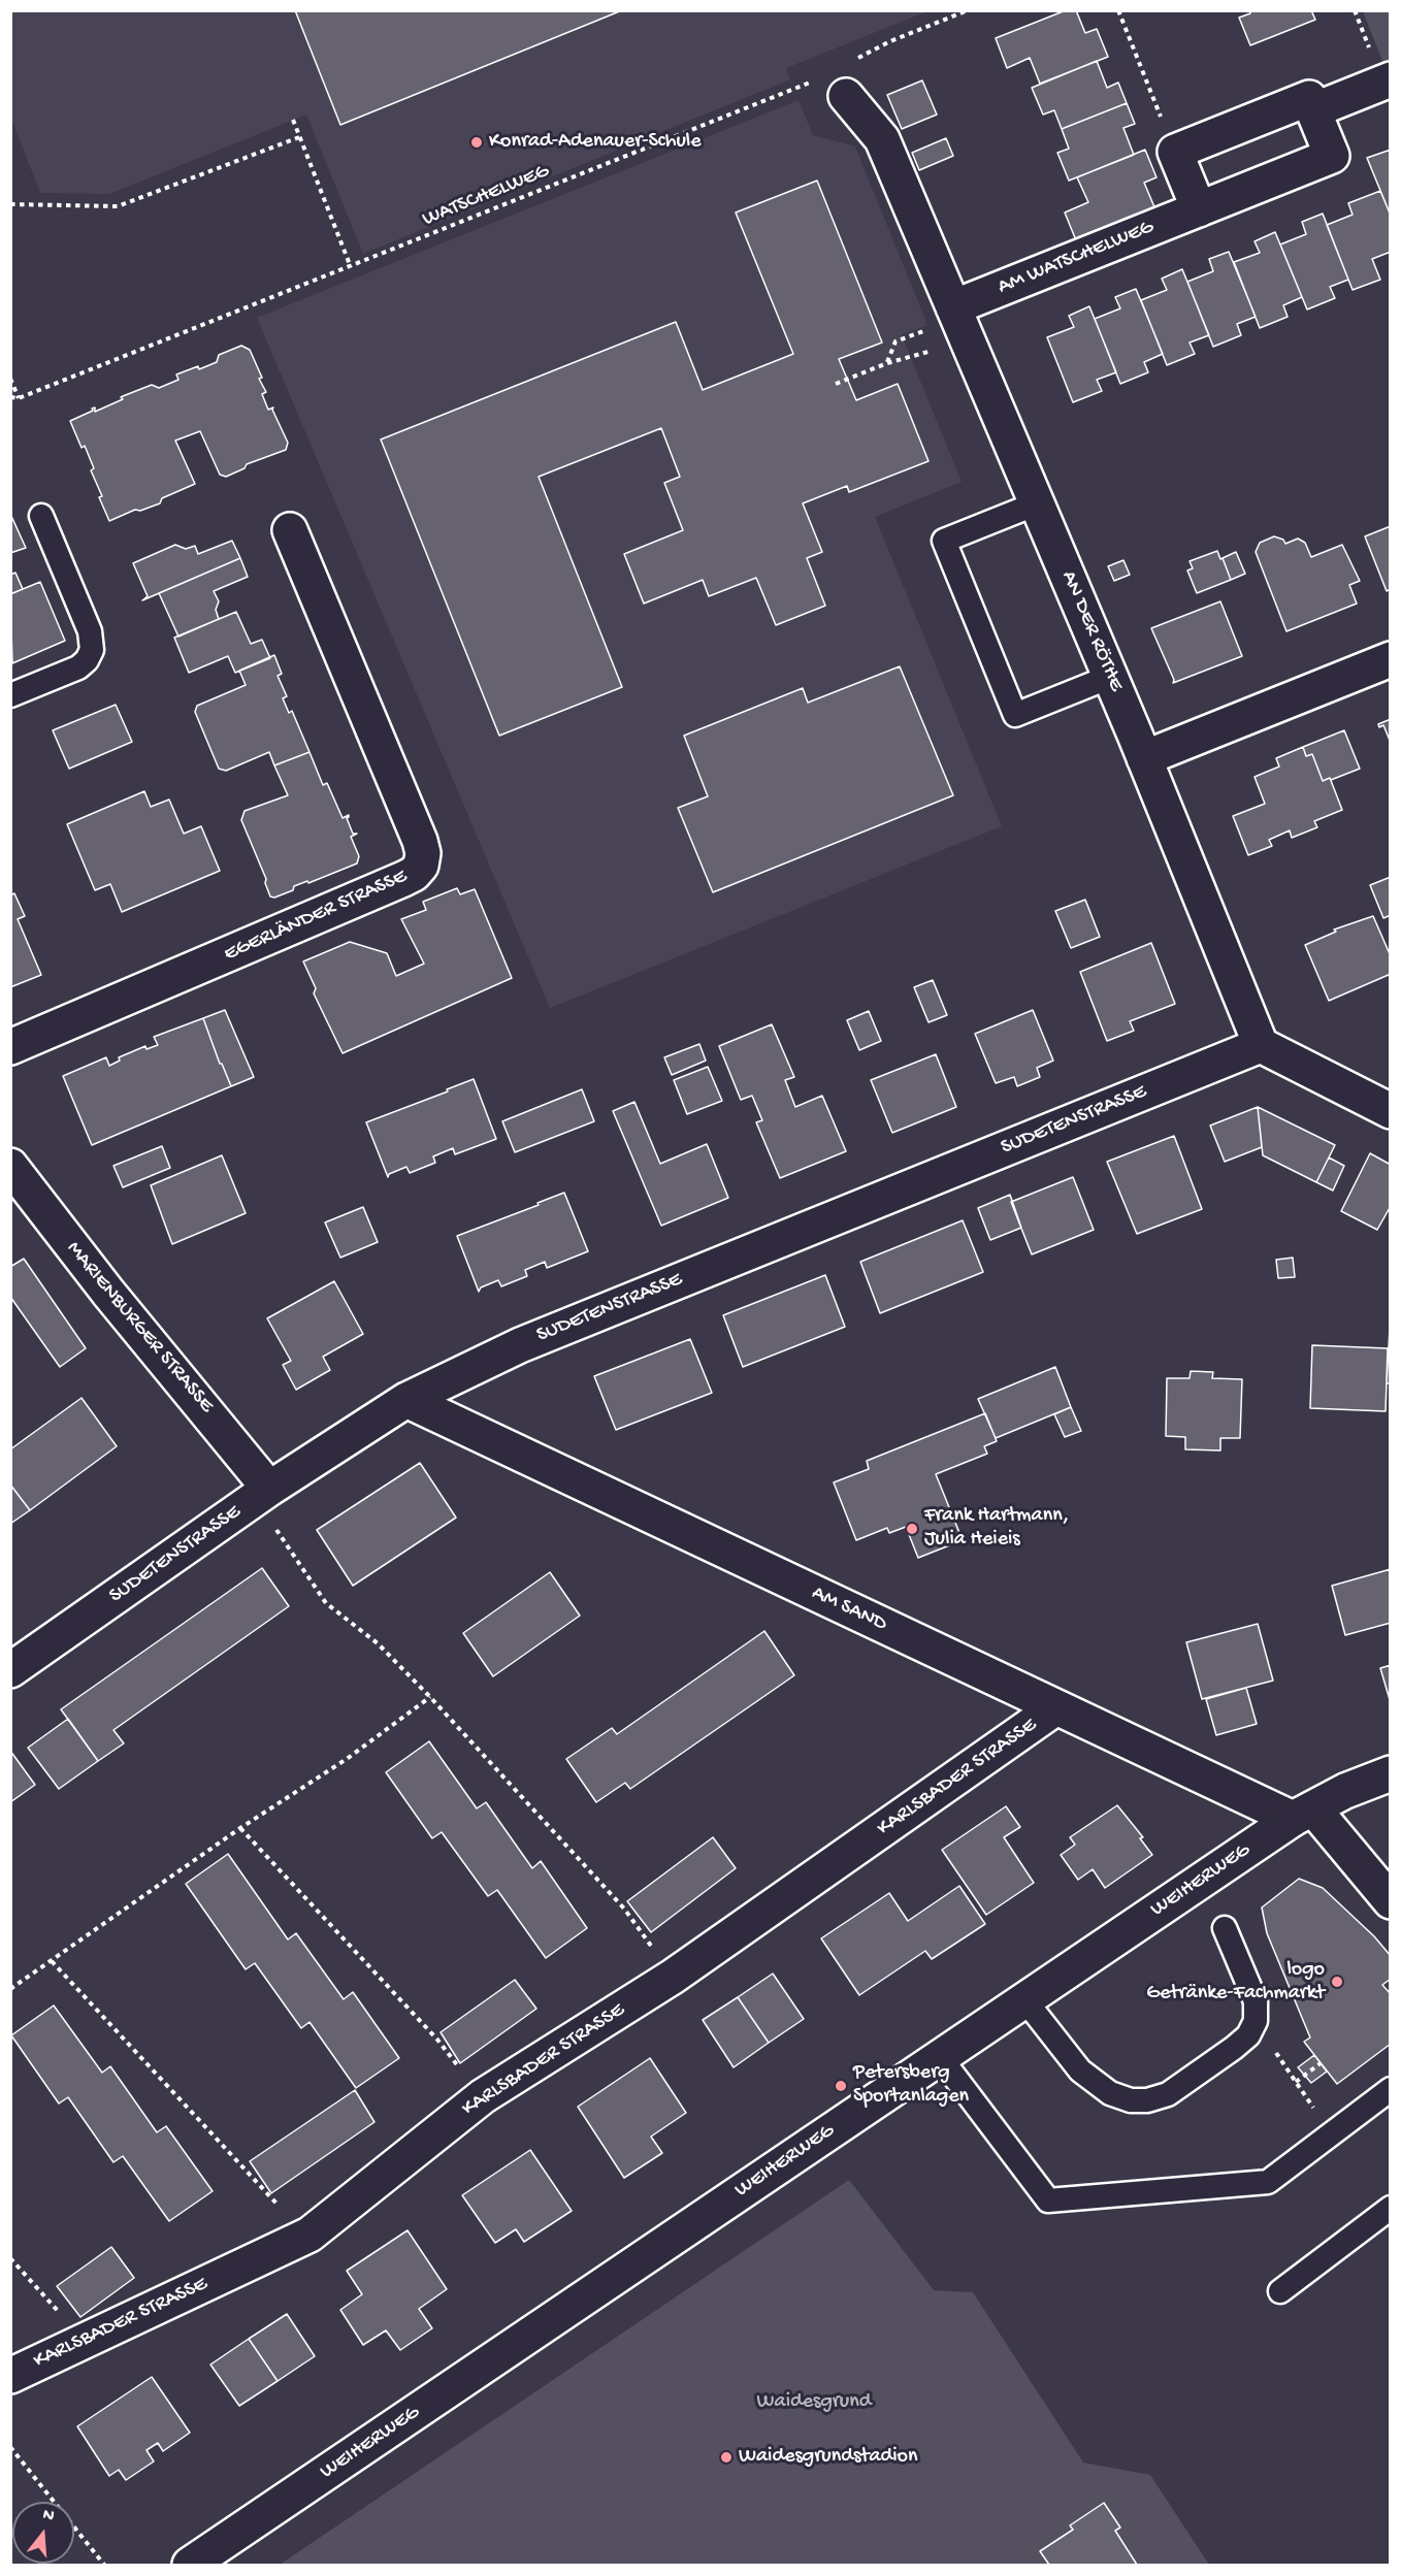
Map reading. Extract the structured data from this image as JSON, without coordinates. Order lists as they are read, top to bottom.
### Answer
{
  "streets": {
    "street": [
      "AM WATSCHELWEG",
      "AN DER RÖTHE",
      "EGERLÄNDER STRASSE",
      "SUDETENSTRASSE",
      "MARIENBURGER STRASSE",
      "AM SAND",
      "KARLSBADER STRASSE",
      "WEIHERWEG"
    ],
    "path": ["WATSCHELWEG"]
  },
  "crossings": [
    ["AM WATSCHELWEG", "AN DER RÖTHE"],
    ["AN DER RÖTHE", "SUDETENSTRASSE"],
    ["SUDETENSTRASSE", "MARIENBURGER STRASSE"],
    ["SUDETENSTRASSE", "AM SAND"],
    ["AM SAND", "KARLSBADER STRASSE"],
    ["AM SAND", "WEIHERWEG"]
  ],
  "parks": ["Waidesgrund"],
  "places": [
    "Konrad-Adenauer-Schule",
    "Frank Hartmann, Julia Heieis",
    "logo Getränke-Fachmarkt",
    "Petersberg Sportanlagen",
    "Waidesgrundstadion"
  ],
  "north": "top"
}
